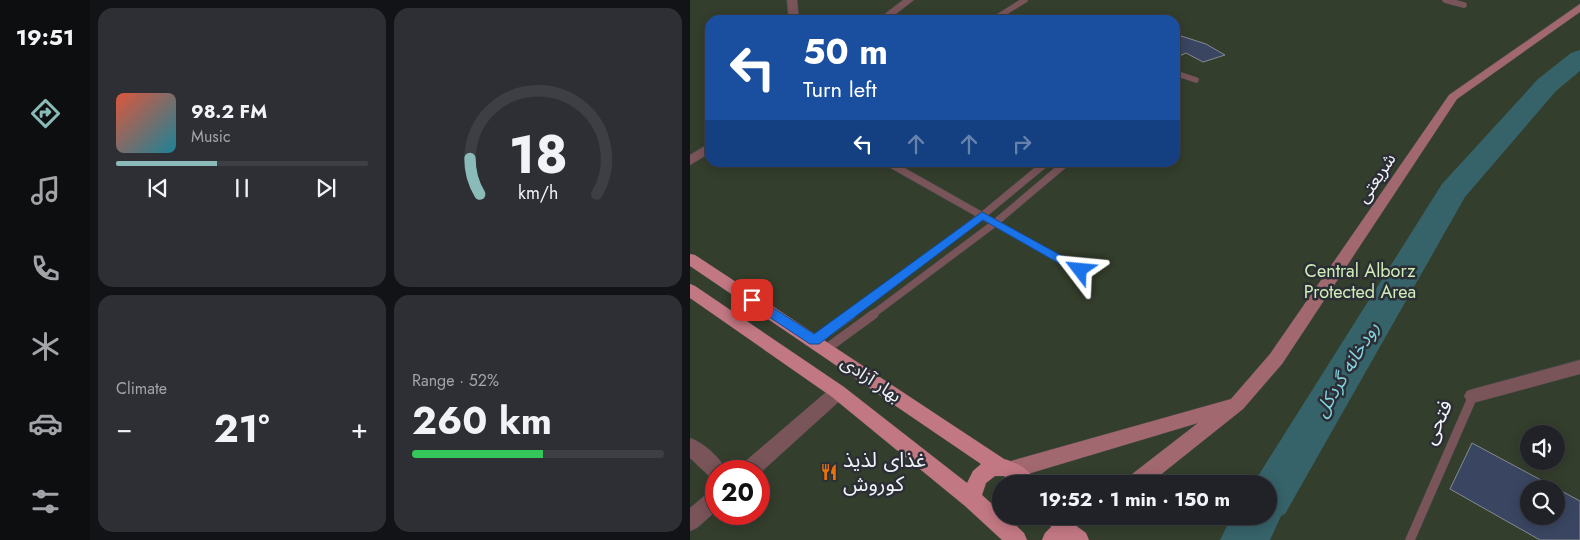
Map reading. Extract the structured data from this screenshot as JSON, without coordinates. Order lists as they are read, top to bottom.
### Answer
{
  "streets": {
    "main road": ["بهار آزادی"],
    "street": ["شریعتی", "فتحی"]
  },
  "water": ["رودخانه گردکل"],
  "parks": ["Central Alborz Protected Area"],
  "places": {
    "restaurant": ["غذای لذیذ کوروش"]
  },
  "page": {
    "tabs": "19:51",
    "turn": ["50 m", "Turn left"],
    "song": ["98.2 FM", "Music"],
    "tile": [
      "Climate",
      ["Range · 52%", "260 km"]
    ],
    "heat": ["−", "21°", "+"],
    "limit": "20",
    "trip": "19:52 · 1 min · 150 m",
    "gauge": ["18", "km/h"]
  }
}
